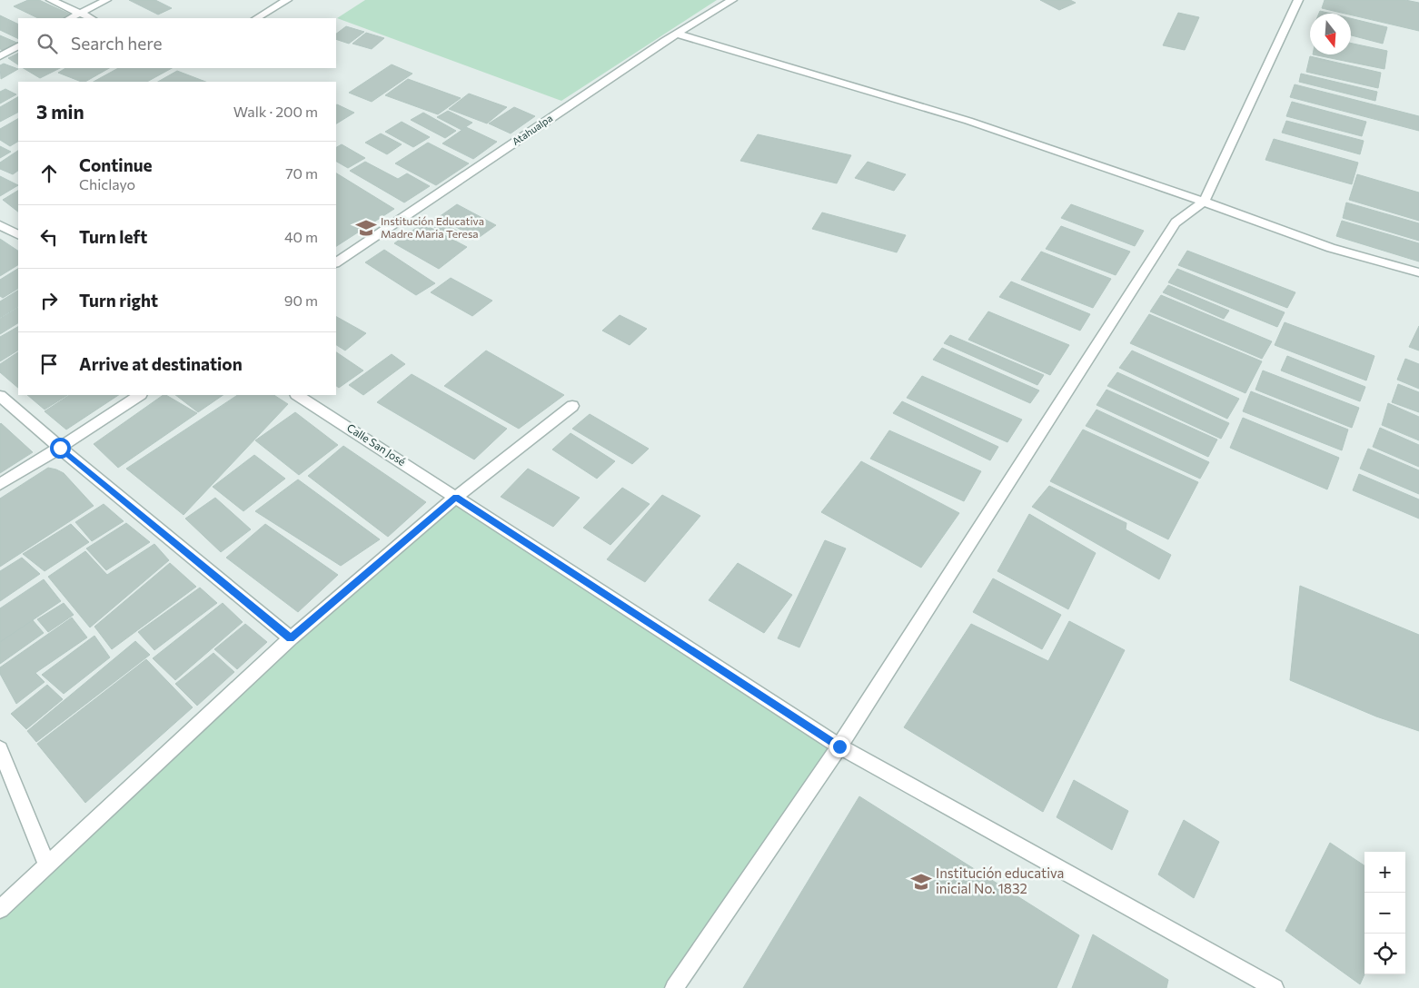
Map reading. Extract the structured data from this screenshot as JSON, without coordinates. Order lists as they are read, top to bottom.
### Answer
{
  "streets": {
    "street": ["Atahualpa", "Calle San José"]
  },
  "places": {
    "school or university": ["Institución Educativa Madre Maria Teresa", "Institución educativa inicial No. 1832"]
  },
  "north": "bottom",
  "page": {
    "search": "Search here",
    "heading": ["3 min", "Walk · 200 m"],
    "list": [
      ["Continue", "Chiclayo", "70 m"],
      ["Turn left", "40 m"],
      ["Turn right", "90 m"],
      "Arrive at destination"
    ],
    "map_buttons": ["+", "−"]
  }
}
